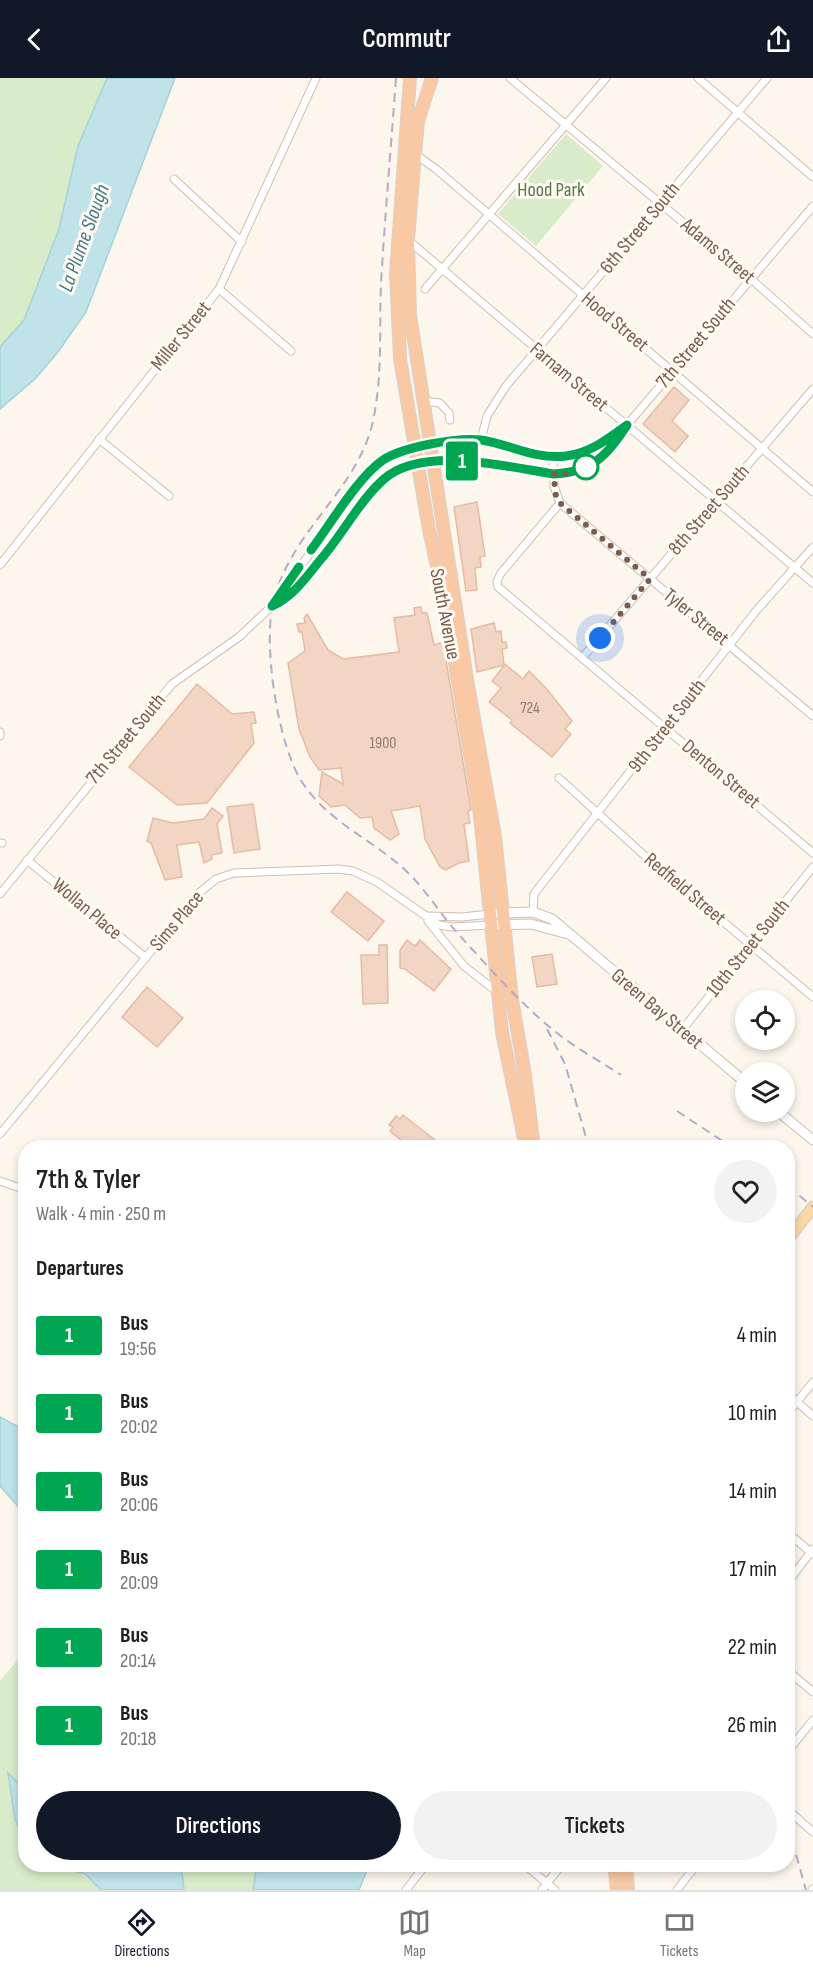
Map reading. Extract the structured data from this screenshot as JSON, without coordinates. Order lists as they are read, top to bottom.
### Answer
{
  "streets": {
    "highway": ["South Avenue"],
    "street": [
      "6th Street South",
      "Adams Street",
      "Hood Street",
      "Miller Street",
      "7th Street South",
      "Farnam Street",
      "8th Street South",
      "Tyler Street",
      "9th Street South",
      "Denton Street",
      "Redfield Street",
      "Wollan Place",
      "Sims Place",
      "10th Street South",
      "Green Bay Street"
    ]
  },
  "crossings": [
    ["6th Street South", "Adams Street"],
    ["6th Street South", "Hood Street"],
    ["6th Street South", "7th Street South"],
    ["6th Street South", "Farnam Street"],
    ["Adams Street", "7th Street South"],
    ["Hood Street", "7th Street South"],
    ["Hood Street", "8th Street South"],
    ["Hood Street", "South Avenue"],
    ["7th Street South", "Farnam Street"],
    ["7th Street South", "South Avenue"],
    ["7th Street South", "Wollan Place"],
    ["Farnam Street", "8th Street South"],
    ["Farnam Street", "South Avenue"],
    ["Farnam Street", "9th Street South"],
    ["8th Street South", "Tyler Street"],
    ["8th Street South", "Denton Street"],
    ["South Avenue", "Sims Place"],
    ["South Avenue", "Green Bay Street"],
    ["Tyler Street", "9th Street South"],
    ["Tyler Street", "Denton Street"],
    ["9th Street South", "Denton Street"],
    ["9th Street South", "Redfield Street"],
    ["9th Street South", "Green Bay Street"],
    ["Redfield Street", "10th Street South"],
    ["Wollan Place", "Sims Place"],
    ["Sims Place", "Green Bay Street"],
    ["10th Street South", "Green Bay Street"]
  ],
  "water": ["La Plume Slough"],
  "parks": ["Hood Park"],
  "lines": ["bus line 1"],
  "house_numbers": ["724", "1900"],
  "page": {
    "header": "Commutr",
    "on_map": "1",
    "heading": [
      ["7th & Tyler", "Walk · 4 min · 250 m"],
      "Departures"
    ],
    "list": [
      {
        "mark": "1",
        "name": "Bus",
        "note": "19:56",
        "value": "4 min"
      },
      {
        "mark": "1",
        "name": "Bus",
        "note": "20:02",
        "value": "10 min"
      },
      {
        "mark": "1",
        "name": "Bus",
        "note": "20:06",
        "value": "14 min"
      },
      {
        "mark": "1",
        "name": "Bus",
        "note": "20:09",
        "value": "17 min"
      },
      {
        "mark": "1",
        "name": "Bus",
        "note": "20:14",
        "value": "22 min"
      },
      {
        "mark": "1",
        "name": "Bus",
        "note": "20:18",
        "value": "26 min"
      }
    ],
    "buttons": ["Directions", "Tickets"],
    "tabs": ["Directions", "Map", "Tickets"]
  }
}
